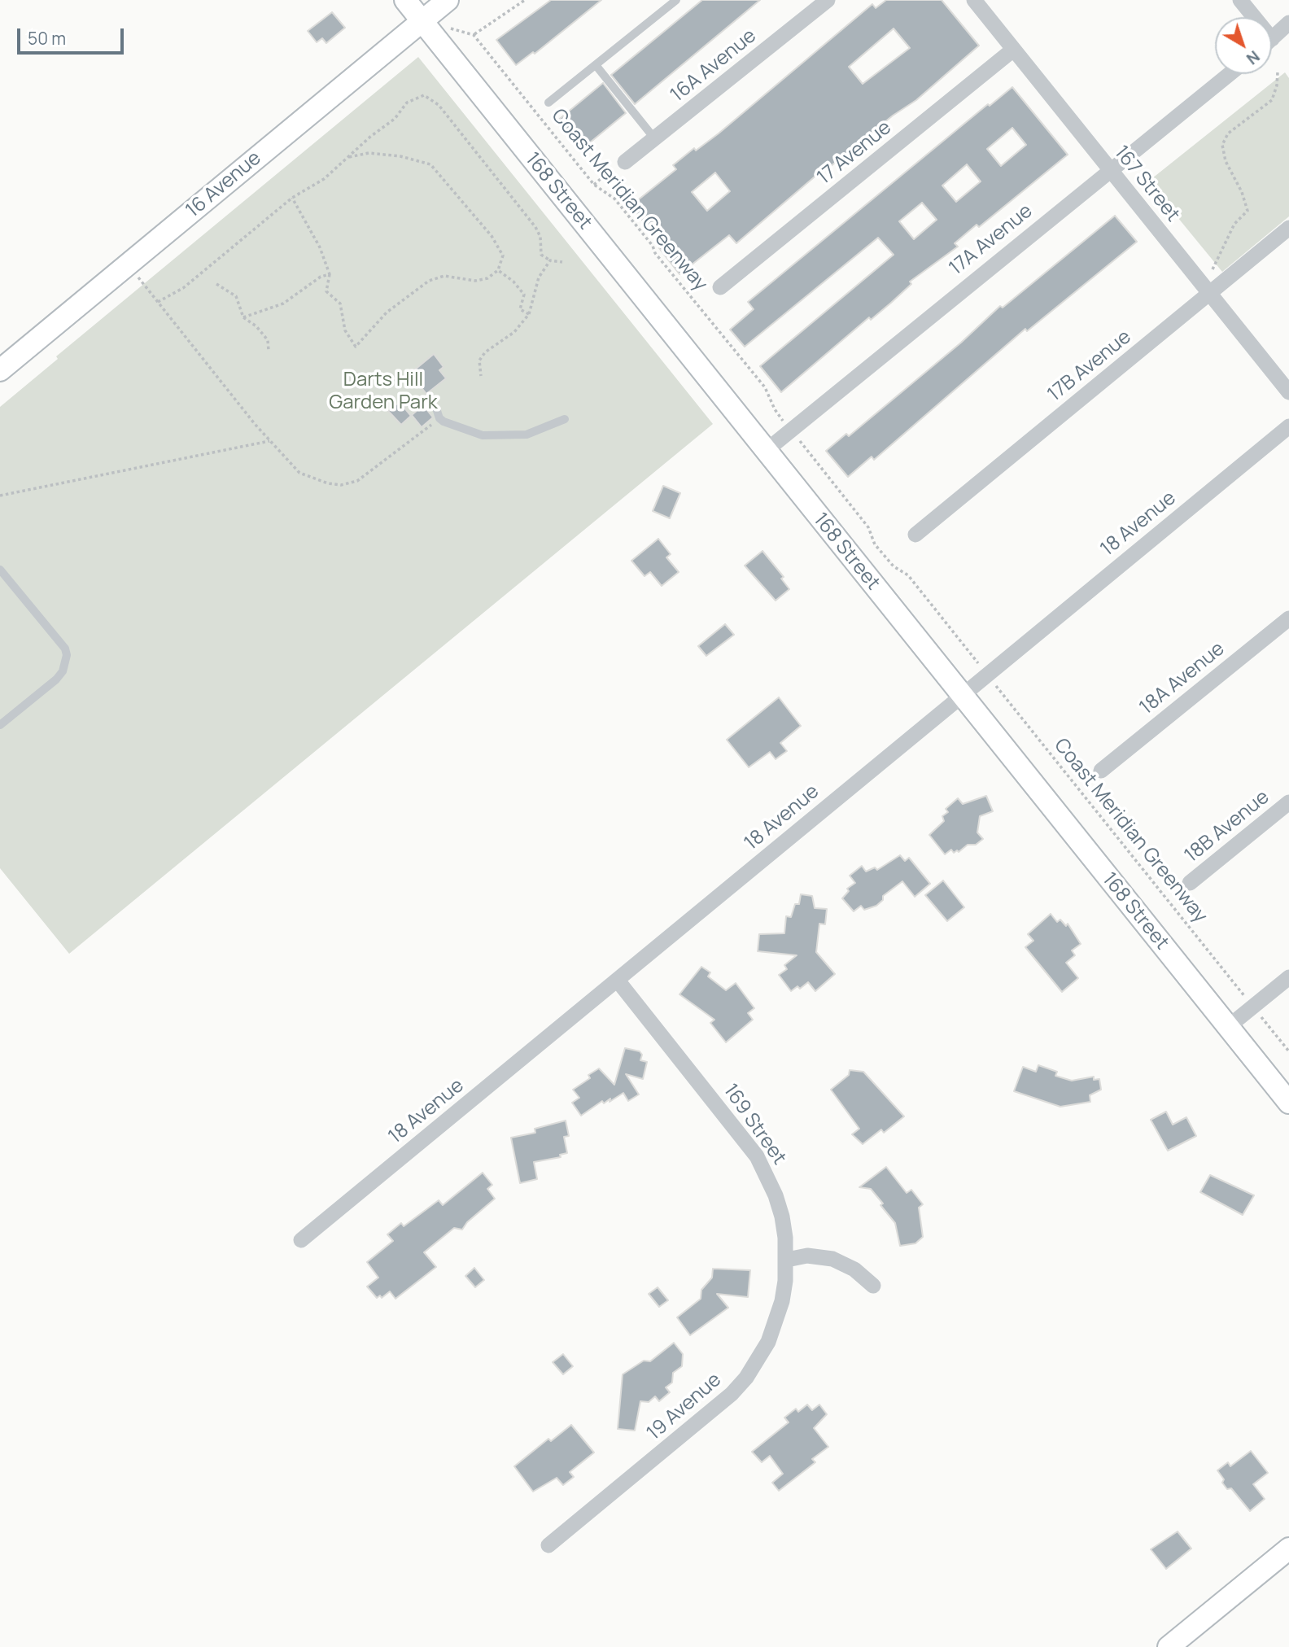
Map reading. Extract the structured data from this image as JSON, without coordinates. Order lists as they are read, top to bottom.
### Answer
{
  "streets": {
    "main road": ["16 Avenue", "168 Street"],
    "street": [
      "16A Avenue",
      "17 Avenue",
      "167 Street",
      "17A Avenue",
      "17B Avenue",
      "18 Avenue",
      "18A Avenue",
      "18B Avenue",
      "169 Street",
      "19 Avenue"
    ],
    "path": ["Coast Meridian Greenway"]
  },
  "crossings": [
    ["17 Avenue", "167 Street"],
    ["167 Street", "17A Avenue"],
    ["167 Street", "17B Avenue"],
    ["16 Avenue", "168 Street"],
    ["168 Street", "17A Avenue"],
    ["168 Street", "18 Avenue"],
    ["18 Avenue", "169 Street"],
    ["169 Street", "19 Avenue"]
  ],
  "parks": ["Darts Hill Garden Park"],
  "scale_bar": "50 m",
  "north": "bottom right"
}
